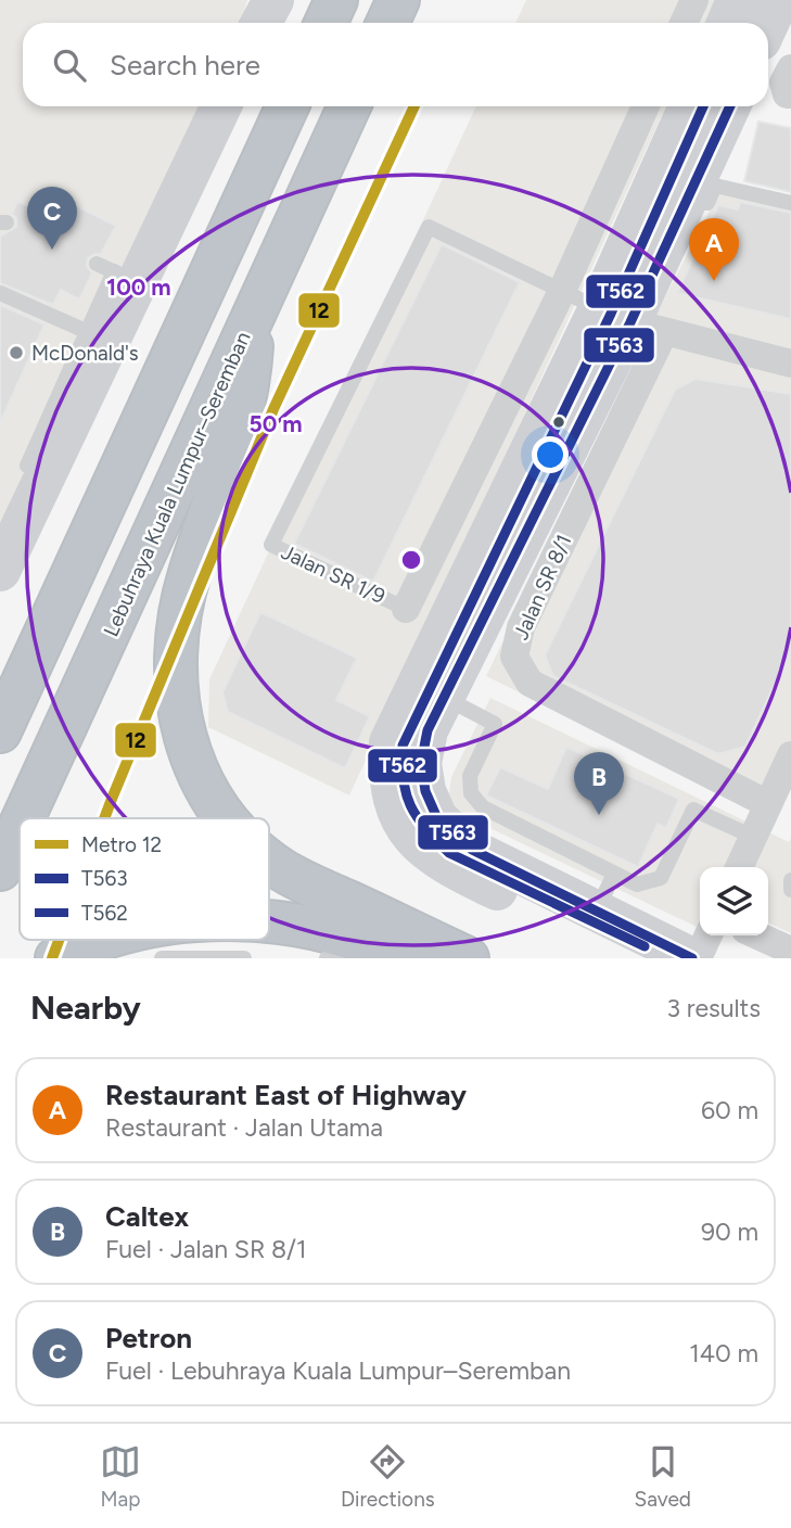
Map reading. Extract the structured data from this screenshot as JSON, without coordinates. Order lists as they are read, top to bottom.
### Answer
{
  "streets": {
    "highway": ["Lebuhraya Kuala Lumpur–Seremban"],
    "street": ["Jalan SR 1/9", "Jalan SR 8/1"]
  },
  "crossings": [
    ["Jalan SR 1/9", "Jalan SR 8/1"]
  ],
  "places": ["McDonald's"],
  "lines": ["metro line 12", "transit line T563", "transit line T562"],
  "legend": ["Metro 12", "T563", "T562"],
  "page": {
    "search": "Search here",
    "pins": ["C", "A", "B"],
    "heading": ["Nearby", "3 results"],
    "list": [
      {
        "mark": "A",
        "name": "Restaurant East of Highway",
        "note": "Restaurant · Jalan Utama",
        "value": "60 m"
      },
      {
        "mark": "B",
        "name": "Caltex",
        "note": "Fuel · Jalan SR 8/1",
        "value": "90 m"
      },
      {
        "mark": "C",
        "name": "Petron",
        "note": "Fuel · Lebuhraya Kuala Lumpur–Seremban",
        "value": "140 m"
      }
    ],
    "nav": ["Map", "Directions", "Saved"]
  },
  "rings": ["100 m", "50 m"]
}
